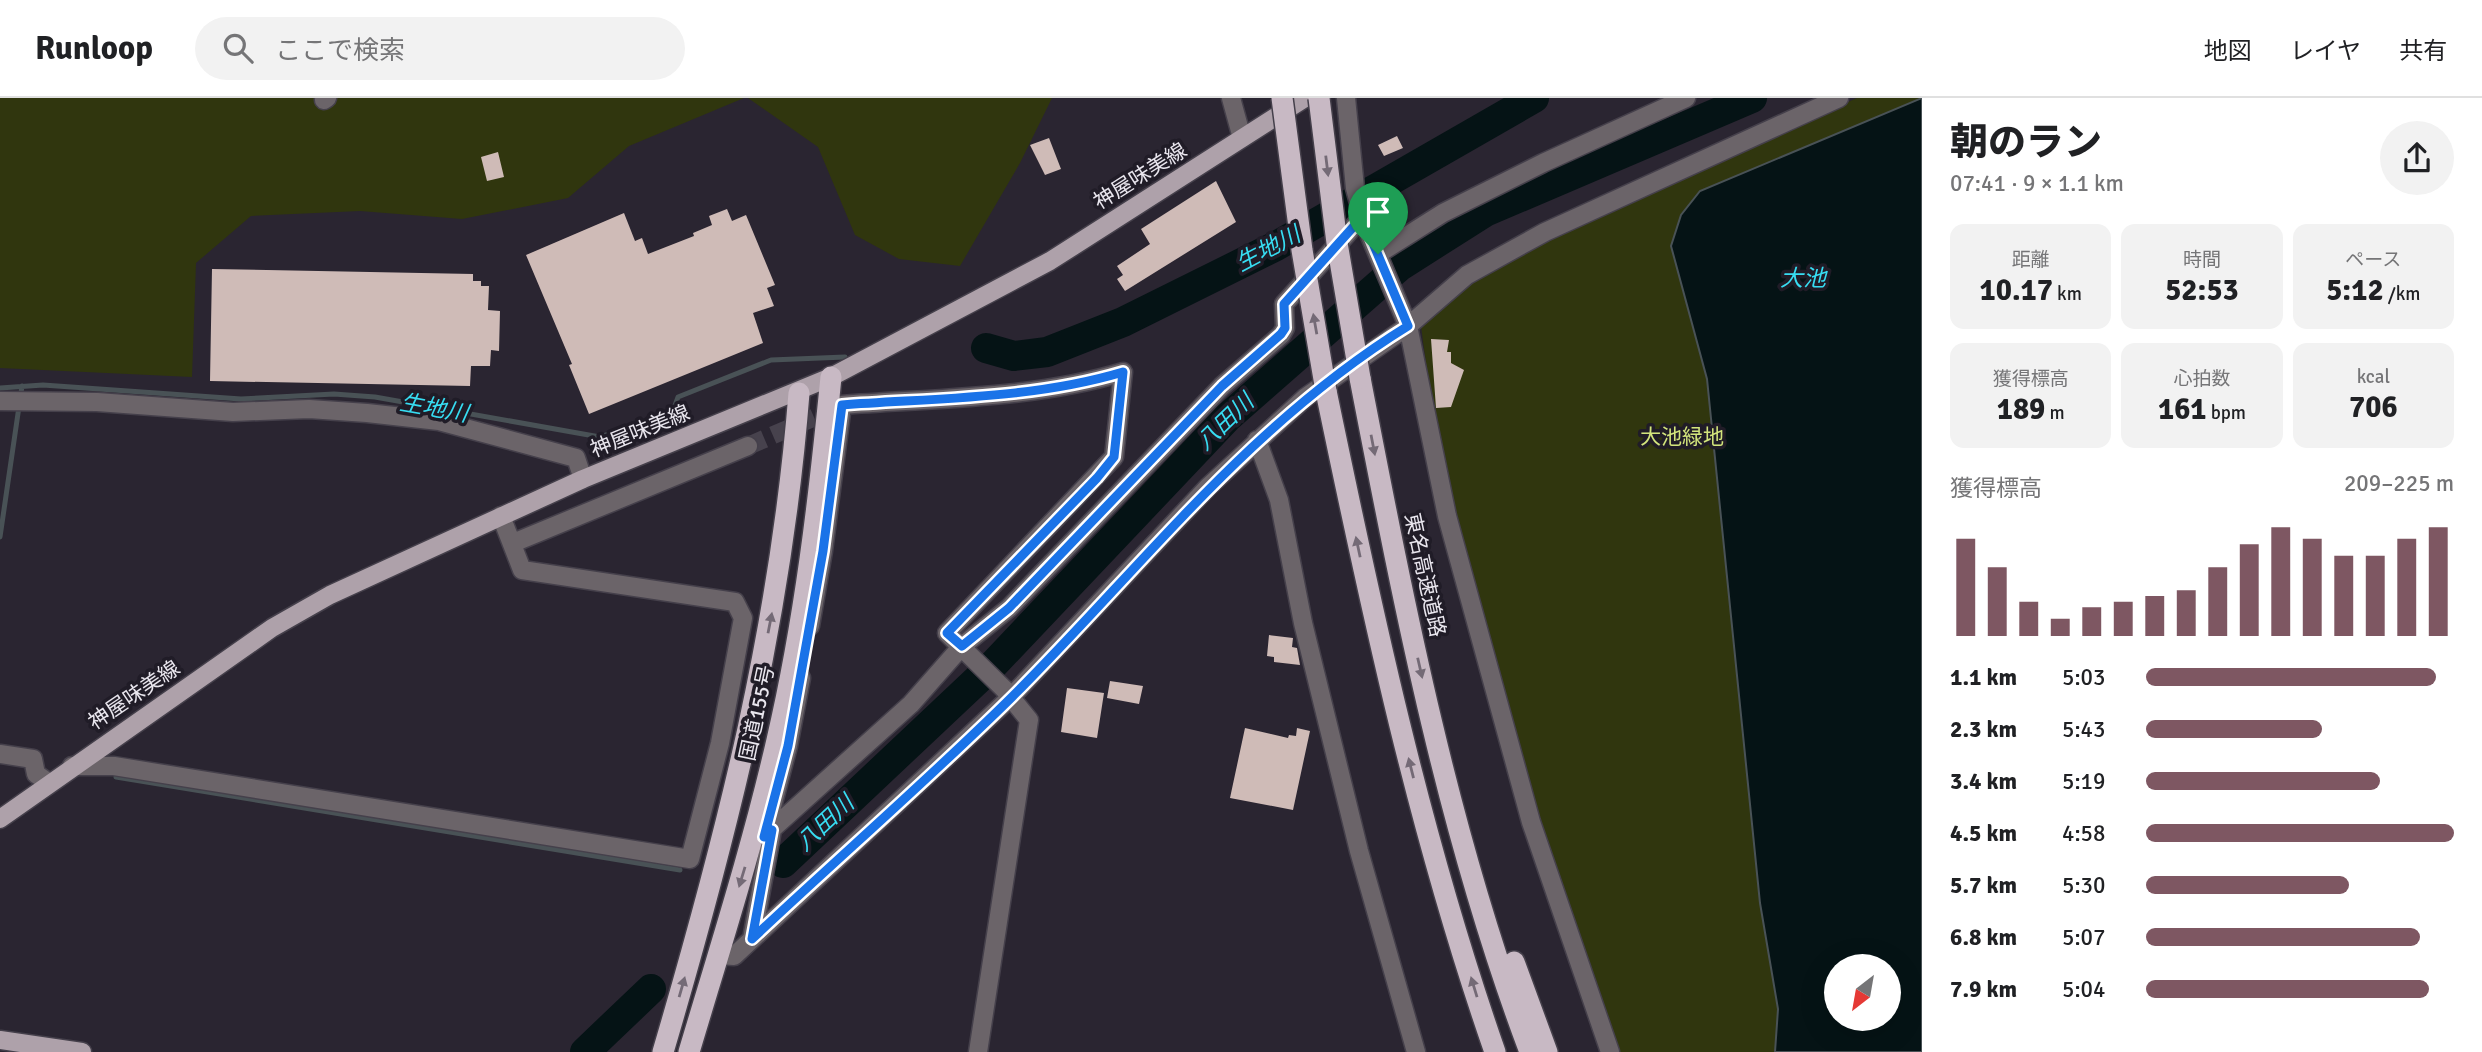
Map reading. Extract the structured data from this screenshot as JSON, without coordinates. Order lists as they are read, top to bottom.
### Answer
{
  "streets": {
    "highway": ["東名高速道路", "国道155号"],
    "main road": ["神屋味美線"]
  },
  "crossings": [
    ["神屋味美線", "国道155号"]
  ],
  "water": ["生地川", "大池", "八田川"],
  "parks": ["大池緑地"],
  "north": "bottom left",
  "page": {
    "header": "Runloop",
    "search": "ここで検索",
    "nav": ["地図", "レイヤ", "共有"],
    "heading": ["朝のラン", "07:41 · 9 × 1.1 km"],
    "stats": [
      ["距離", "10.17 km"],
      ["時間", "52:53"],
      ["ペース", "5:12 /km"],
      ["獲得標高", "189 m"],
      ["心拍数", "161 bpm"],
      ["kcal", "706"]
    ],
    "chart": ["獲得標高", "209–225 m"],
    "list": [
      {
        "name": "1.1 km",
        "note": "5:03"
      },
      {
        "name": "2.3 km",
        "note": "5:43"
      },
      {
        "name": "3.4 km",
        "note": "5:19"
      },
      {
        "name": "4.5 km",
        "note": "4:58"
      },
      {
        "name": "5.7 km",
        "note": "5:30"
      },
      {
        "name": "6.8 km",
        "note": "5:07"
      },
      {
        "name": "7.9 km",
        "note": "5:04"
      }
    ]
  }
}
